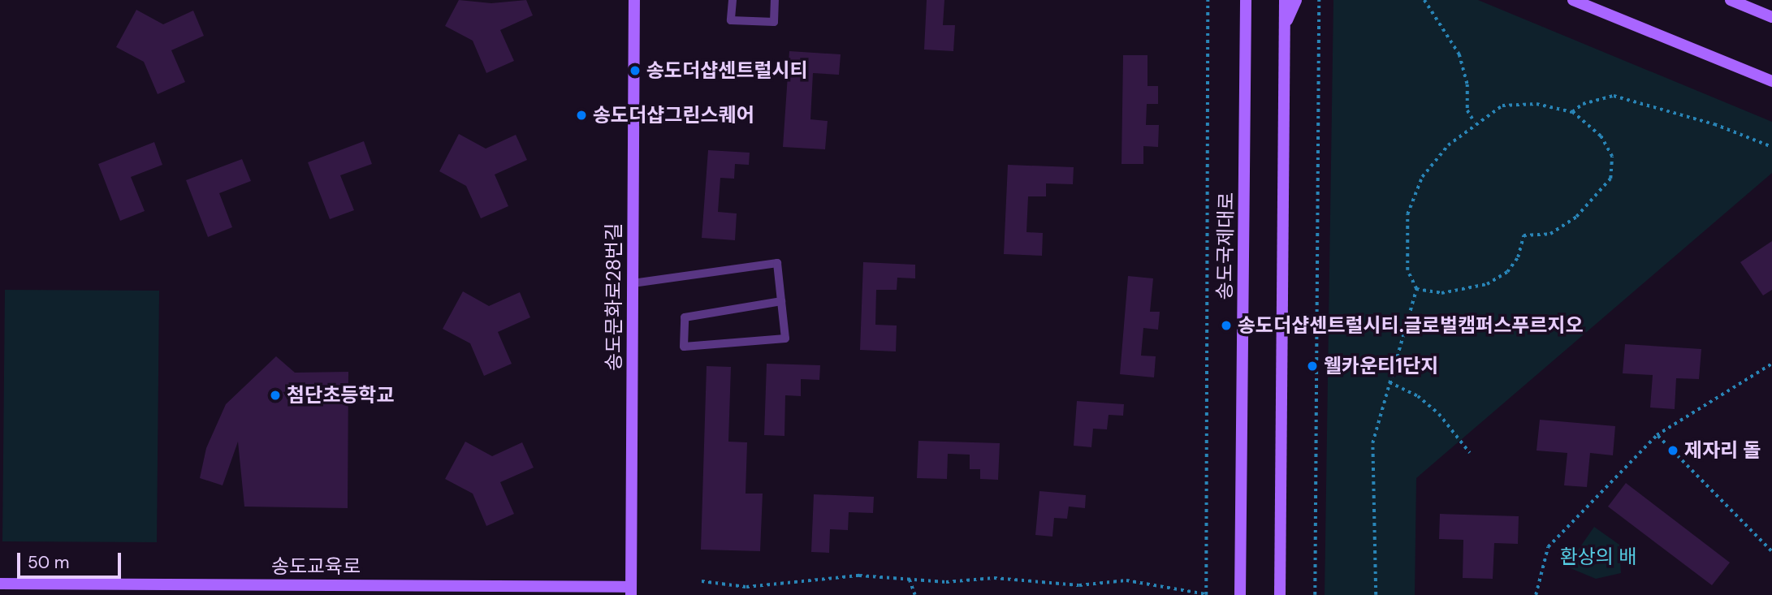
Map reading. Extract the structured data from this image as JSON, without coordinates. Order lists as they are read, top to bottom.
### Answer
{
  "streets": {
    "main road": ["송도국제대로", "송도문화로28번길", "송도교육로"]
  },
  "crossings": [
    ["송도문화로28번길", "송도교육로"]
  ],
  "parks": ["환상의 배"],
  "places": [
    "송도더샵센트럴시티",
    "송도더샵그린스퀘어",
    "송도더샵센트럴시티.글로벌캠퍼스푸르지오",
    "웰카운티1단지",
    "첨단초등학교",
    "제자리 돌"
  ],
  "scale_bar": "50 m"
}
